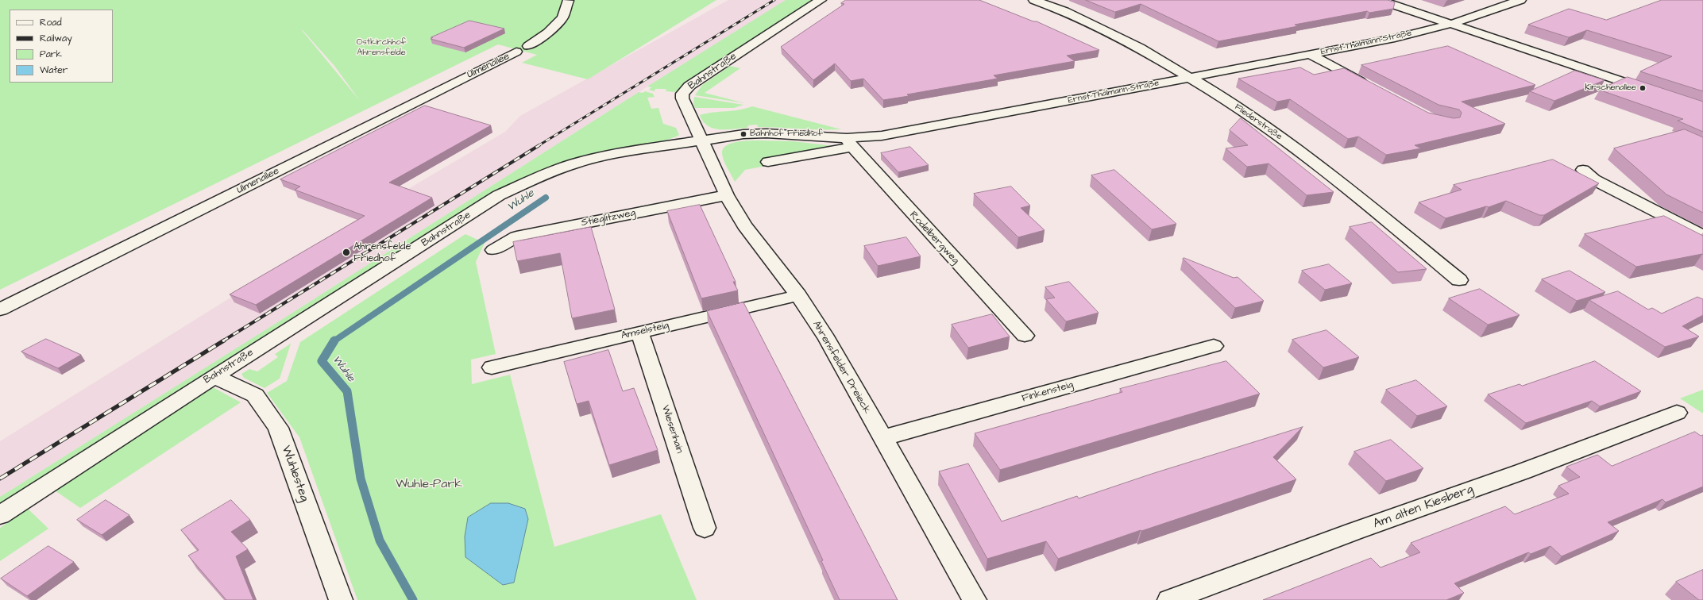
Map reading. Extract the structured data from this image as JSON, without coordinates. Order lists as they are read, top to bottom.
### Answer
{
  "streets": {
    "street": [
      "Ernst-Thälmann-Straße",
      "Ulmenallee",
      "Bahnstraße",
      "Fliederstraße",
      "Stieglitzweg",
      "Rodelbergweg",
      "Amselsteig",
      "Ahrensfelder Dreieck",
      "Finkensteig",
      "Wiesenhain",
      "Wuhlesteg",
      "Am alten Kiesberg"
    ]
  },
  "crossings": [
    ["Ernst-Thälmann-Straße", "Bahnstraße"],
    ["Ernst-Thälmann-Straße", "Fliederstraße"],
    ["Ernst-Thälmann-Straße", "Rodelbergweg"],
    ["Ernst-Thälmann-Straße", "Ahrensfelder Dreieck"],
    ["Bahnstraße", "Ahrensfelder Dreieck"],
    ["Bahnstraße", "Wuhlesteg"],
    ["Stieglitzweg", "Ahrensfelder Dreieck"],
    ["Amselsteig", "Ahrensfelder Dreieck"],
    ["Amselsteig", "Wiesenhain"],
    ["Ahrensfelder Dreieck", "Finkensteig"]
  ],
  "water": ["Wuhle"],
  "parks": ["Ostkirchhof Ahrensfelde", "Wuhle-Park"],
  "places": ["Kirschenallee", "Bahnhof Friedhof", "Ahrensfelde Friedhof"],
  "legend": [
    "Road",
    "Railway",
    "Park",
    "Water"
  ]
}
